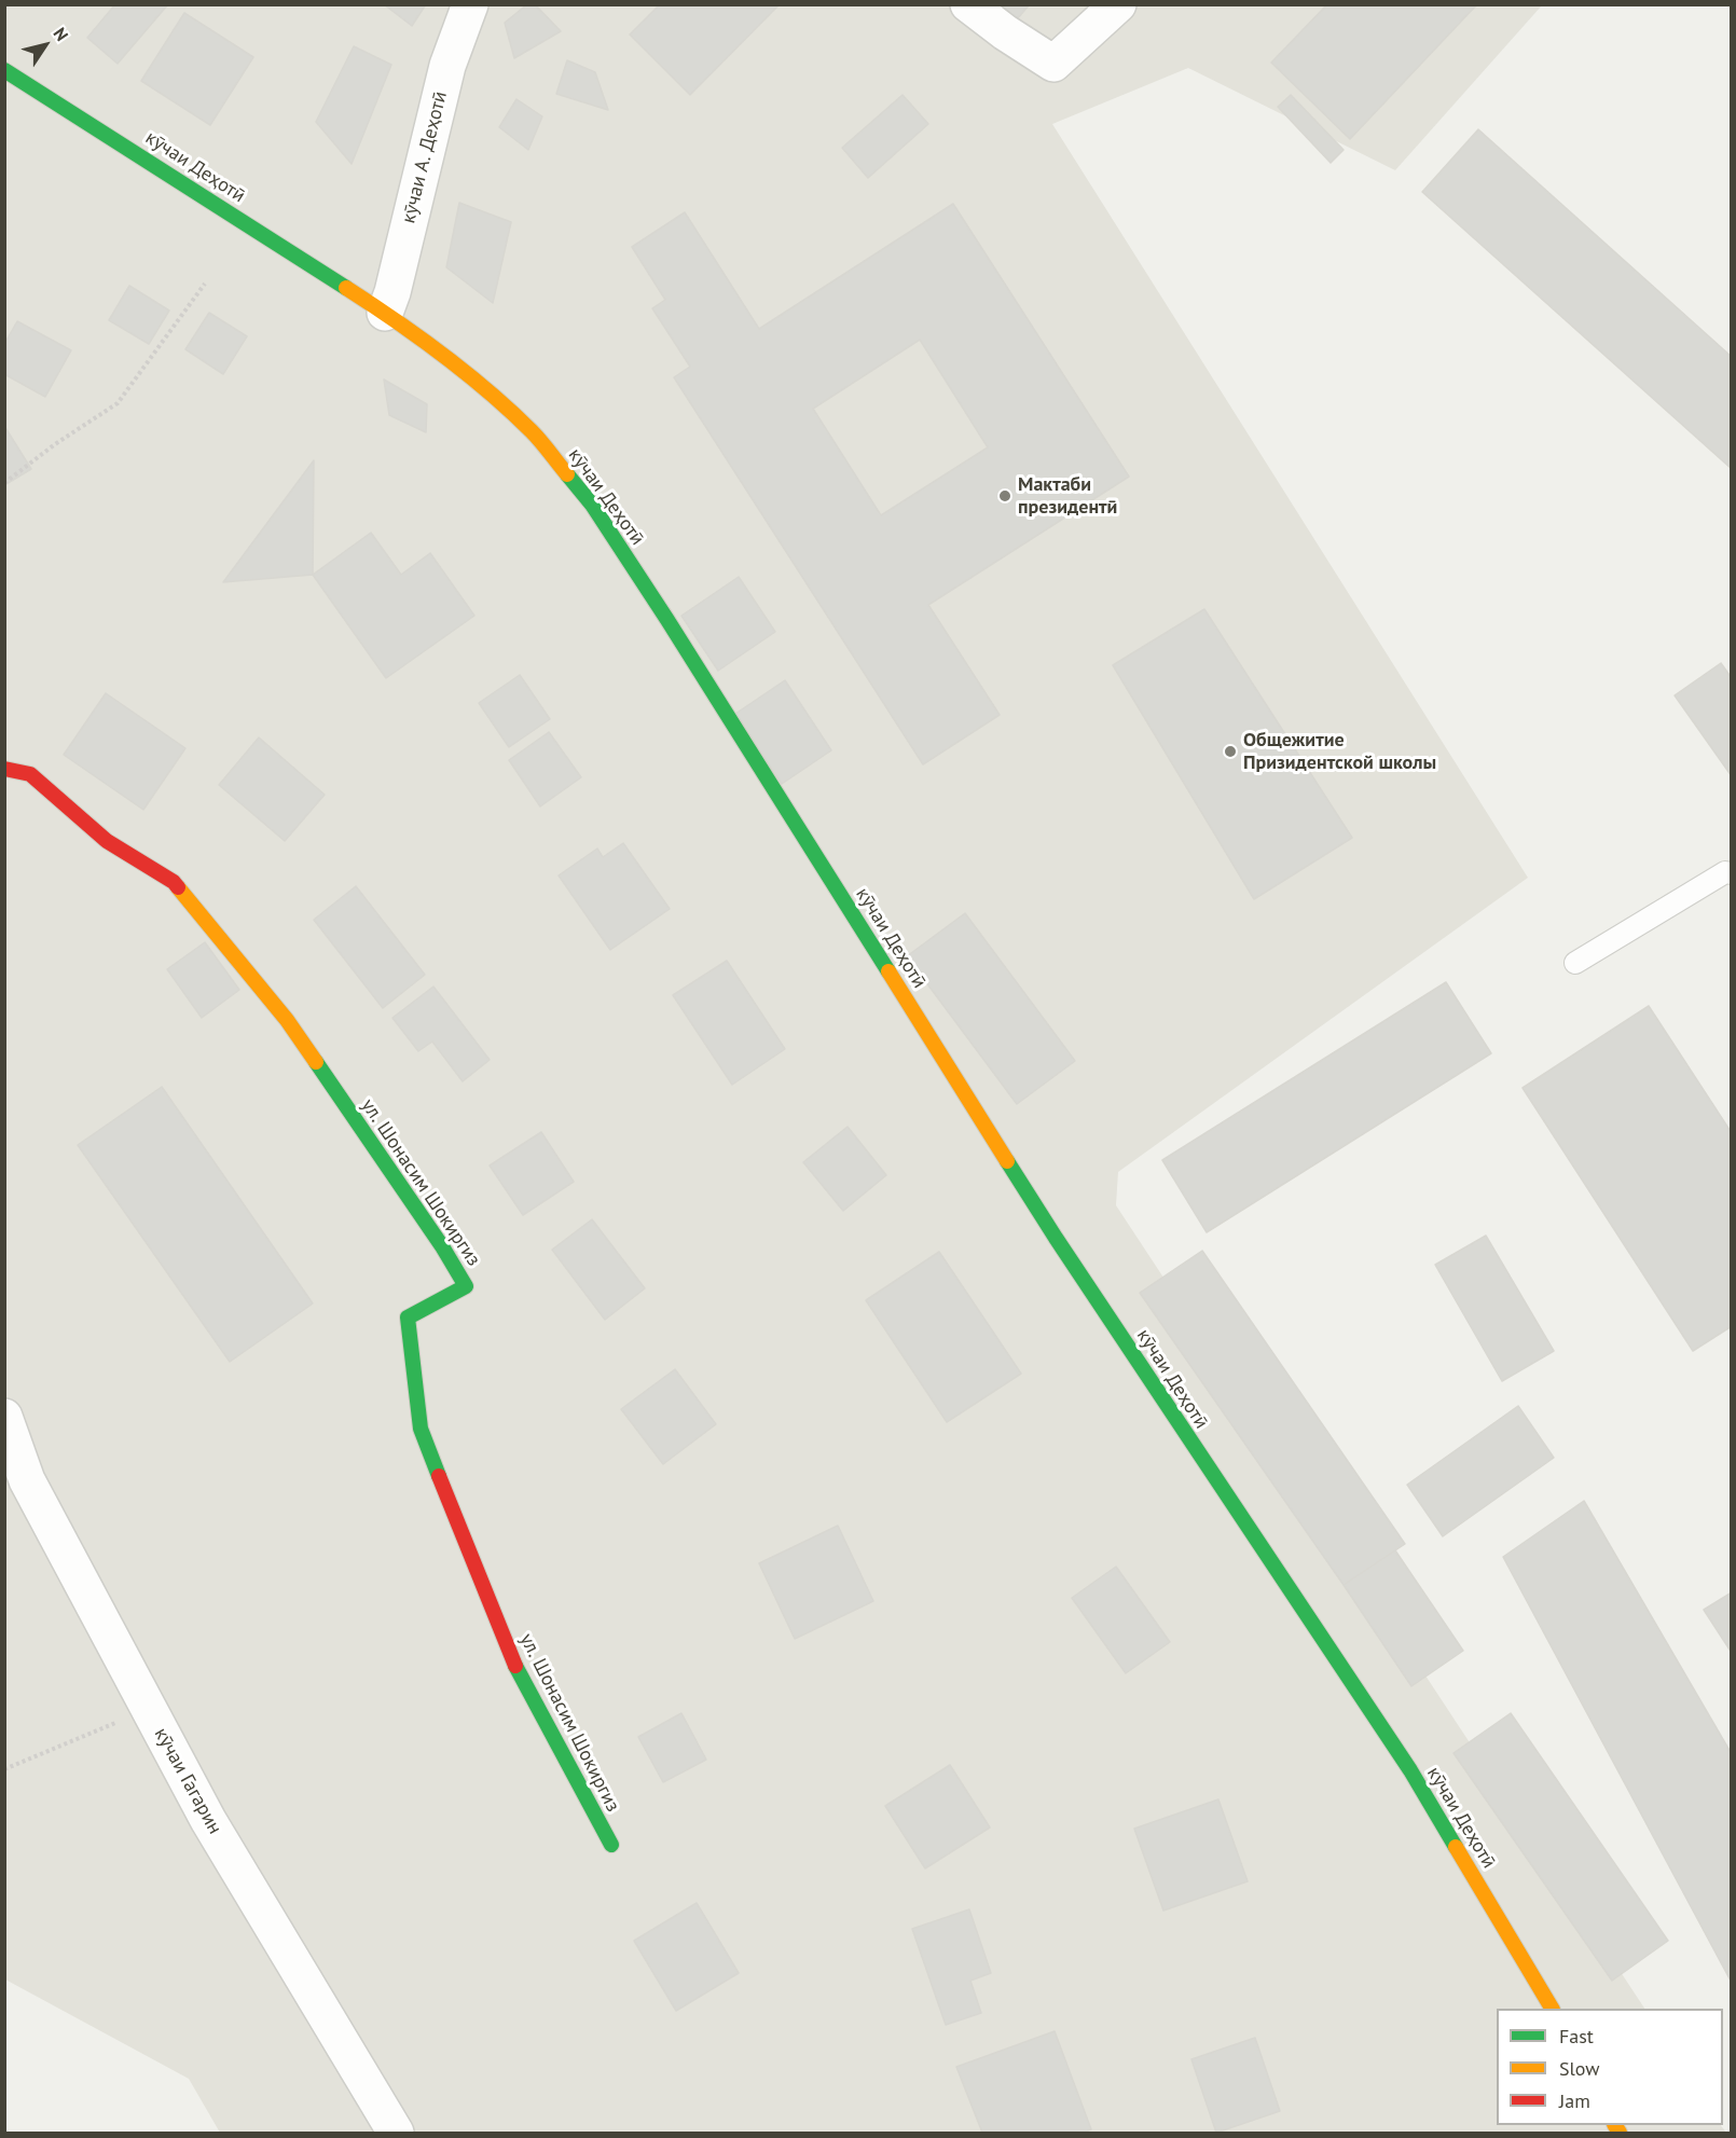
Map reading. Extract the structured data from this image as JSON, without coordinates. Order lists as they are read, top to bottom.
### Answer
{
  "streets": {
    "main road": ["кӯчаи Деҳотӣ", "ул. Шонасим Шокиргиз"],
    "street": ["кӯчаи А. Деҳотӣ", "кӯчаи Гагарин"]
  },
  "crossings": [
    ["кӯчаи А. Деҳотӣ", "кӯчаи Деҳотӣ"]
  ],
  "places": ["Мактаби президентӣ", "Общежитие Призидентской школы"],
  "legend": ["Fast", "Slow", "Jam"],
  "north": "top right"
}
